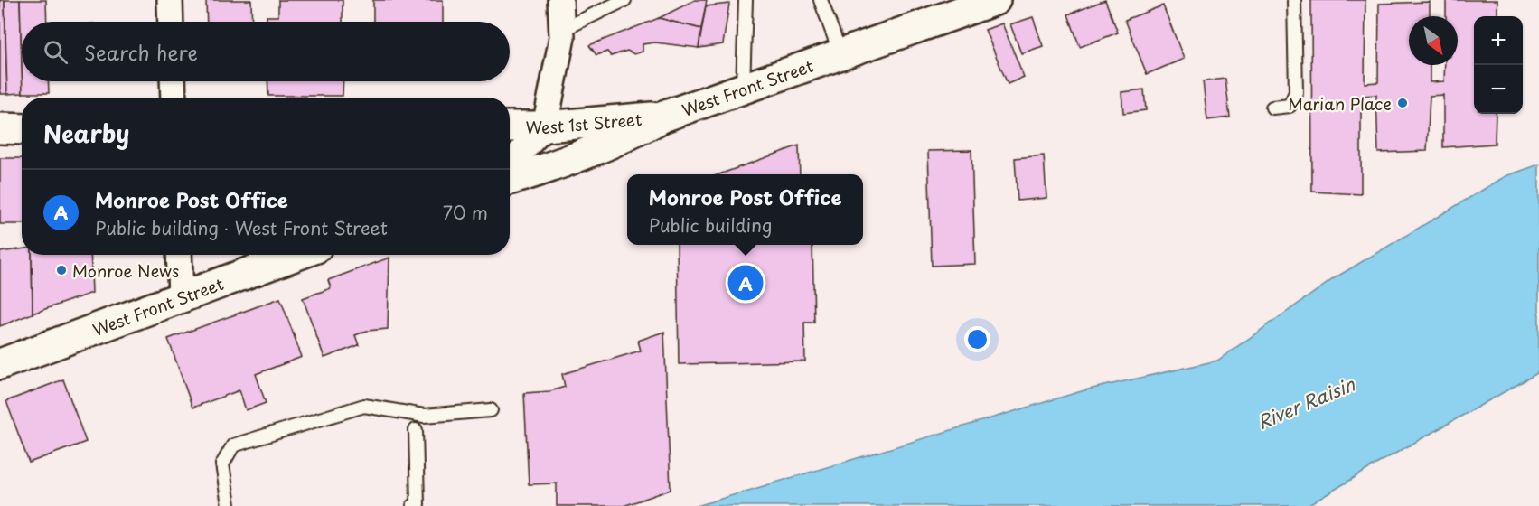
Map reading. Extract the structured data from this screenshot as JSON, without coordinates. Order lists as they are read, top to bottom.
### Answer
{
  "streets": {
    "street": ["West Front Street", "West 1st Street"]
  },
  "crossings": [
    ["West Front Street", "West 1st Street"]
  ],
  "water": ["River Raisin"],
  "places": ["Marian Place", "Monroe News"],
  "north": "bottom right",
  "page": {
    "map_buttons": ["+", "−"],
    "search": "Search here",
    "heading": "Nearby",
    "list": [
      {
        "mark": "A",
        "name": "Monroe Post Office",
        "note": "Public building · West Front Street",
        "value": "70 m"
      }
    ],
    "popup": ["Monroe Post Office", "Public building"],
    "pins": "A"
  }
}
